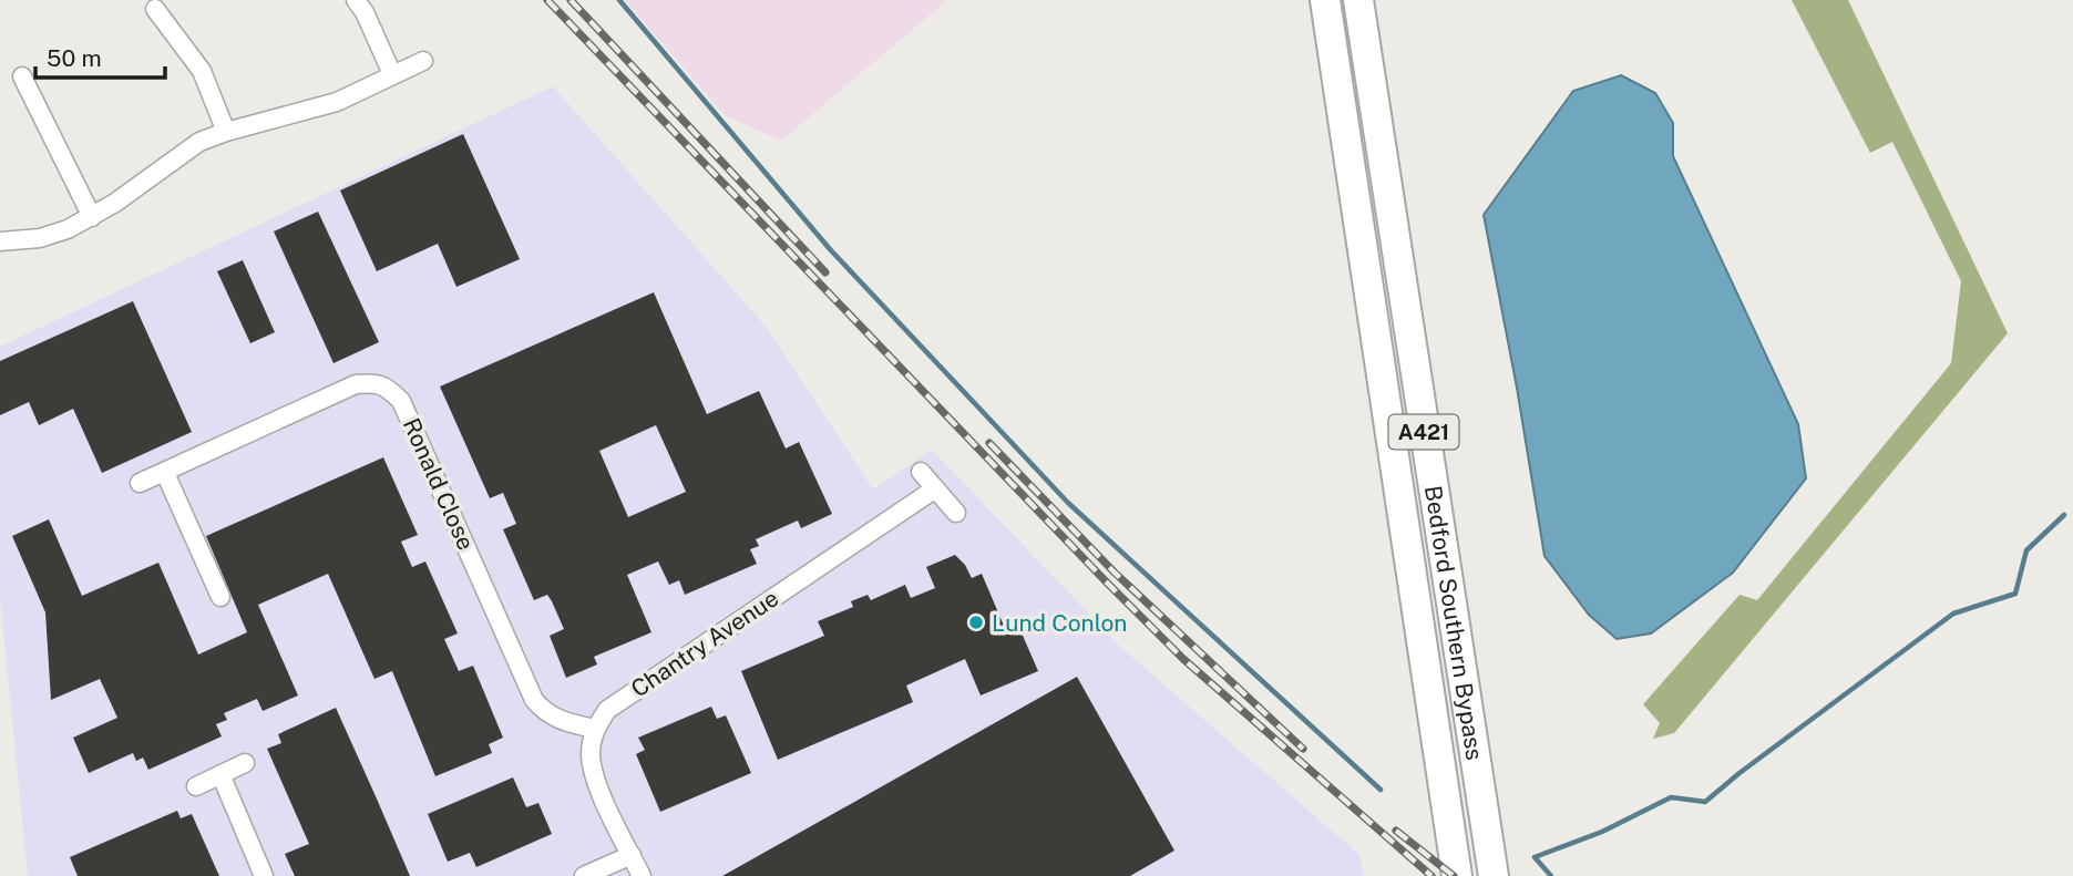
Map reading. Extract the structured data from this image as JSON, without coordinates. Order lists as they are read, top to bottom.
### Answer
{
  "streets": {
    "highway": ["A421", "Bedford Southern Bypass"],
    "street": ["Ronald Close", "Chantry Avenue"]
  },
  "crossings": [
    ["Ronald Close", "Chantry Avenue"]
  ],
  "places": ["Lund Conlon"],
  "scale_bar": "50 m"
}
